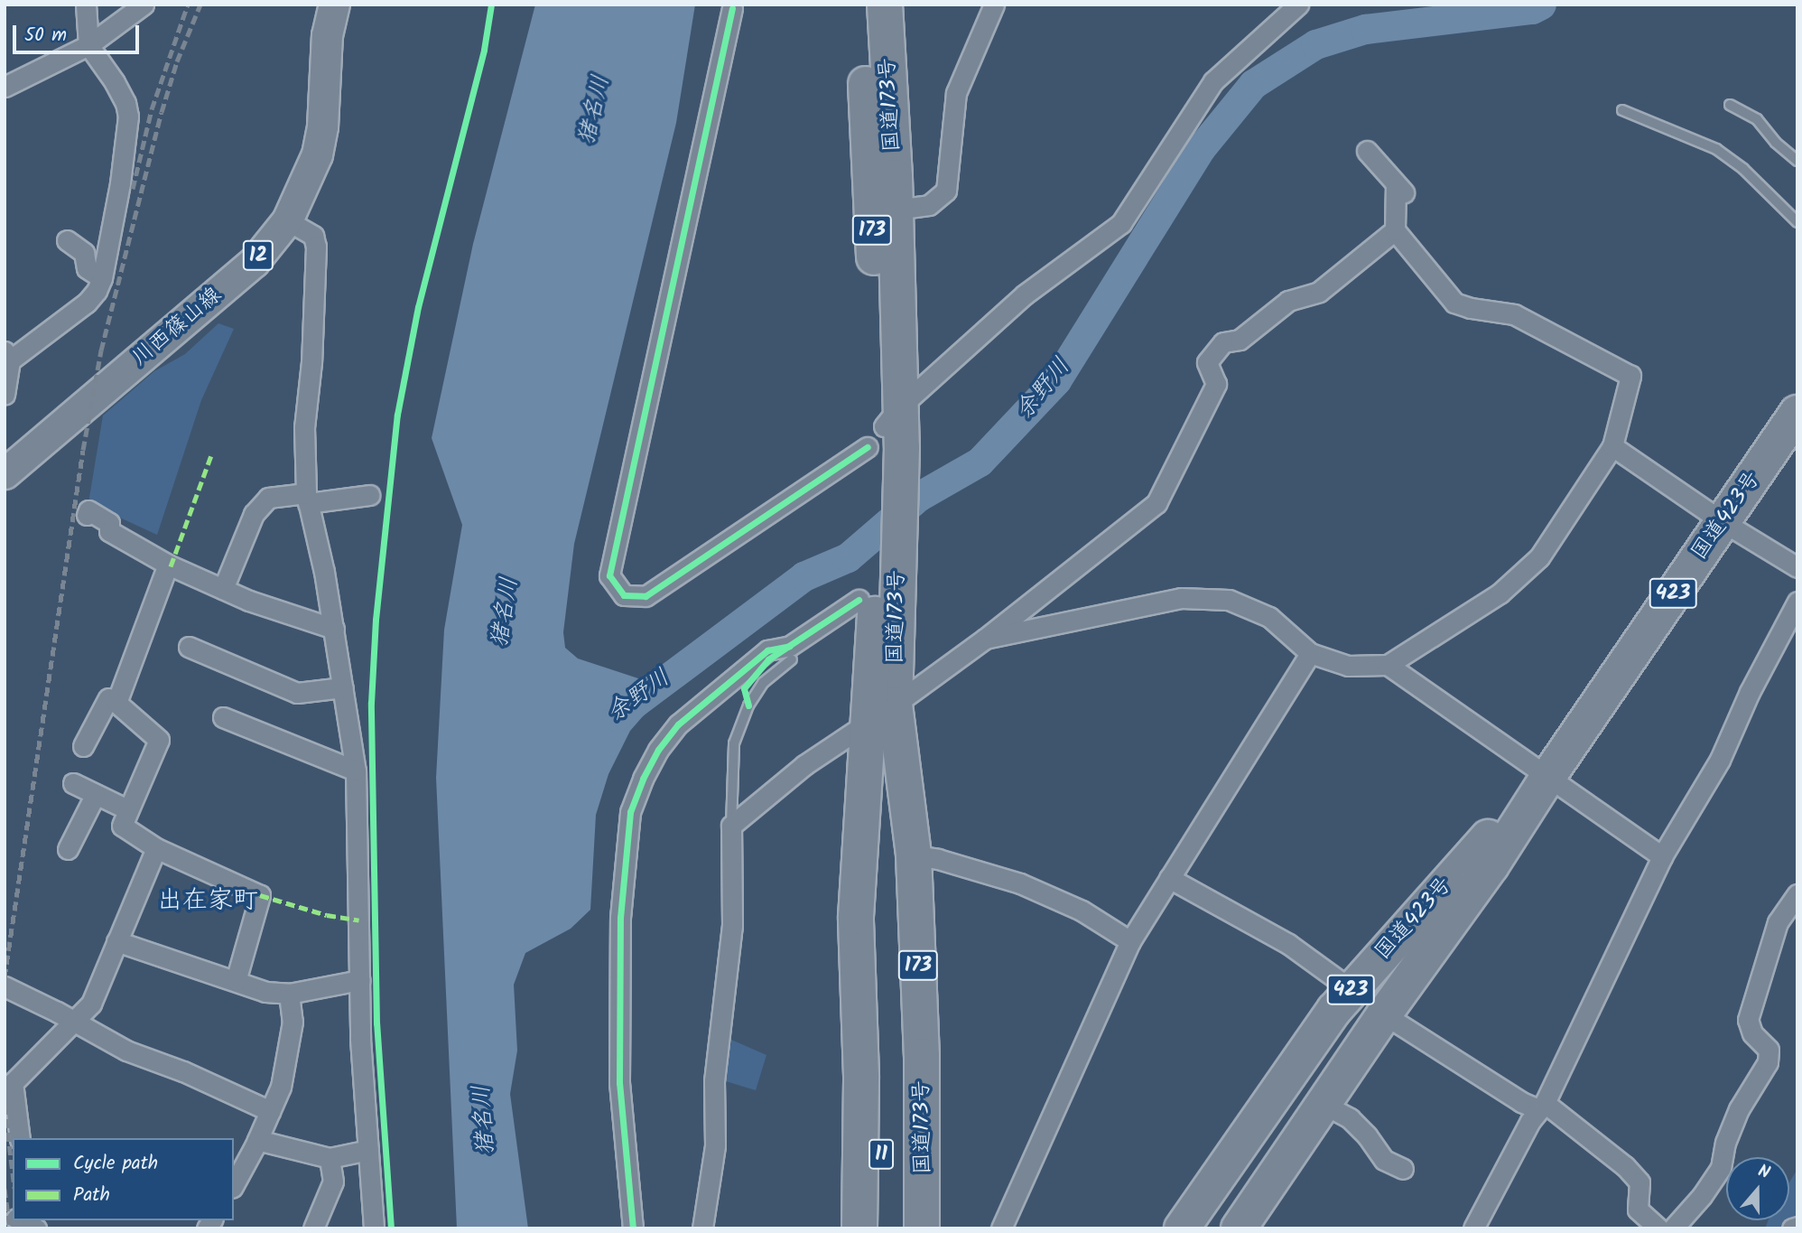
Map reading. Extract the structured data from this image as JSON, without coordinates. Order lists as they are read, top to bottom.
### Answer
{
  "streets": {
    "highway": [
      "国道173号",
      "173",
      "国道423号",
      "423",
      "11"
    ],
    "main road": ["12", "川西篠山線"]
  },
  "districts": ["出在家町"],
  "water": ["猪名川", "余野川"],
  "legend": ["Cycle path", "Path"],
  "scale_bar": "50 m",
  "north": "top"
}
